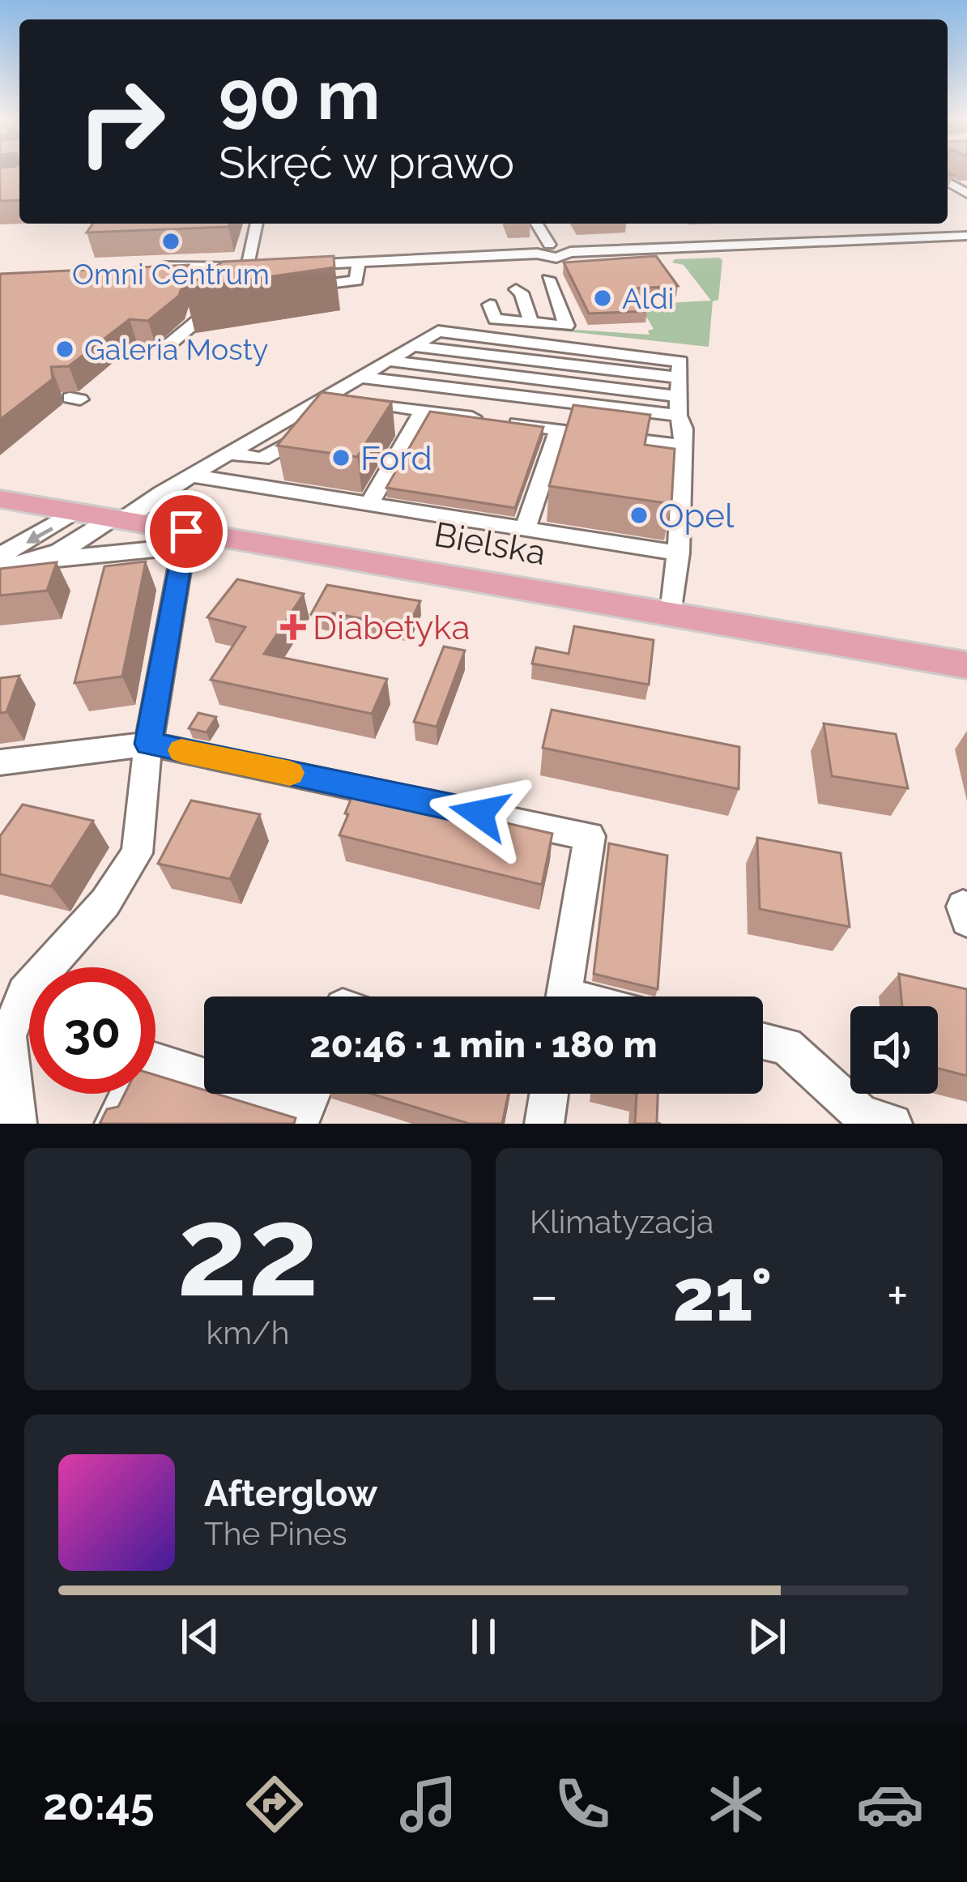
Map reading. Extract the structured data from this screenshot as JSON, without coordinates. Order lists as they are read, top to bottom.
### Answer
{
  "streets": {
    "main road": ["Bielska"]
  },
  "places": {
    "other": [
      "Omni Centrum",
      "Aldi",
      "Galeria Mosty",
      "Ford",
      "Opel"
    ],
    "health": ["Diabetyka"]
  },
  "page": {
    "turn": ["90 m", "Skręć w prawo"],
    "limit": "30",
    "trip": "20:46 · 1 min · 180 m",
    "tile": [
      ["22", "km/h"],
      "Klimatyzacja"
    ],
    "heat": ["−", "21°", "+"],
    "song": ["Afterglow", "The Pines"],
    "tabs": "20:45"
  }
}
